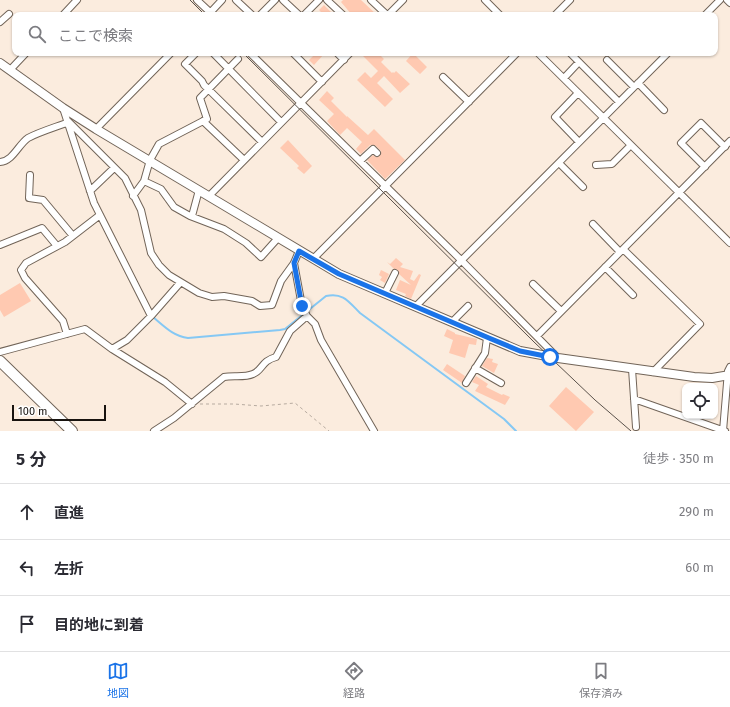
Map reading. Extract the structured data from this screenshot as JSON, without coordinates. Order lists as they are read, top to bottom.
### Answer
{
  "scale_bar": "100 m",
  "page": {
    "search": "ここで検索",
    "scale": "100 m",
    "heading": ["5 分", "徒歩 · 350 m"],
    "list": [
      ["直進", "290 m"],
      ["左折", "60 m"],
      "目的地に到着"
    ],
    "nav": ["地図", "経路", "保存済み"]
  }
}
